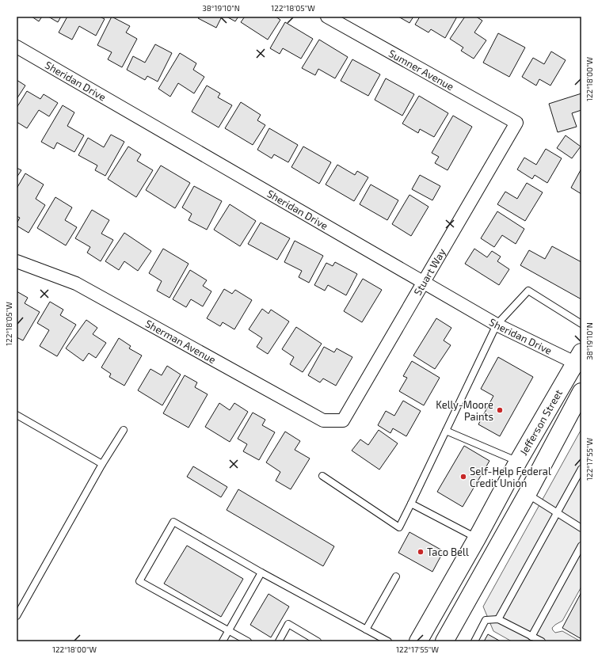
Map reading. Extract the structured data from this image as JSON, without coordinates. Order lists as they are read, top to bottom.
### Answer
{
  "streets": {
    "main road": ["Jefferson Street"],
    "street": [
      "Sumner Avenue",
      "Sheridan Drive",
      "Stuart Way",
      "Sherman Avenue"
    ]
  },
  "crossings": [
    ["Sumner Avenue", "Stuart Way"],
    ["Sheridan Drive", "Stuart Way"],
    ["Sheridan Drive", "Jefferson Street"],
    ["Stuart Way", "Sherman Avenue"]
  ],
  "places": ["Kelly-Moore Paints", "Self-Help Federal Credit Union", "Taco Bell"],
  "coordinates": [
    "38°19'10\"N",
    "122°18'05\"W",
    "122°18'00\"W",
    "122°17'55\"W"
  ]
}
